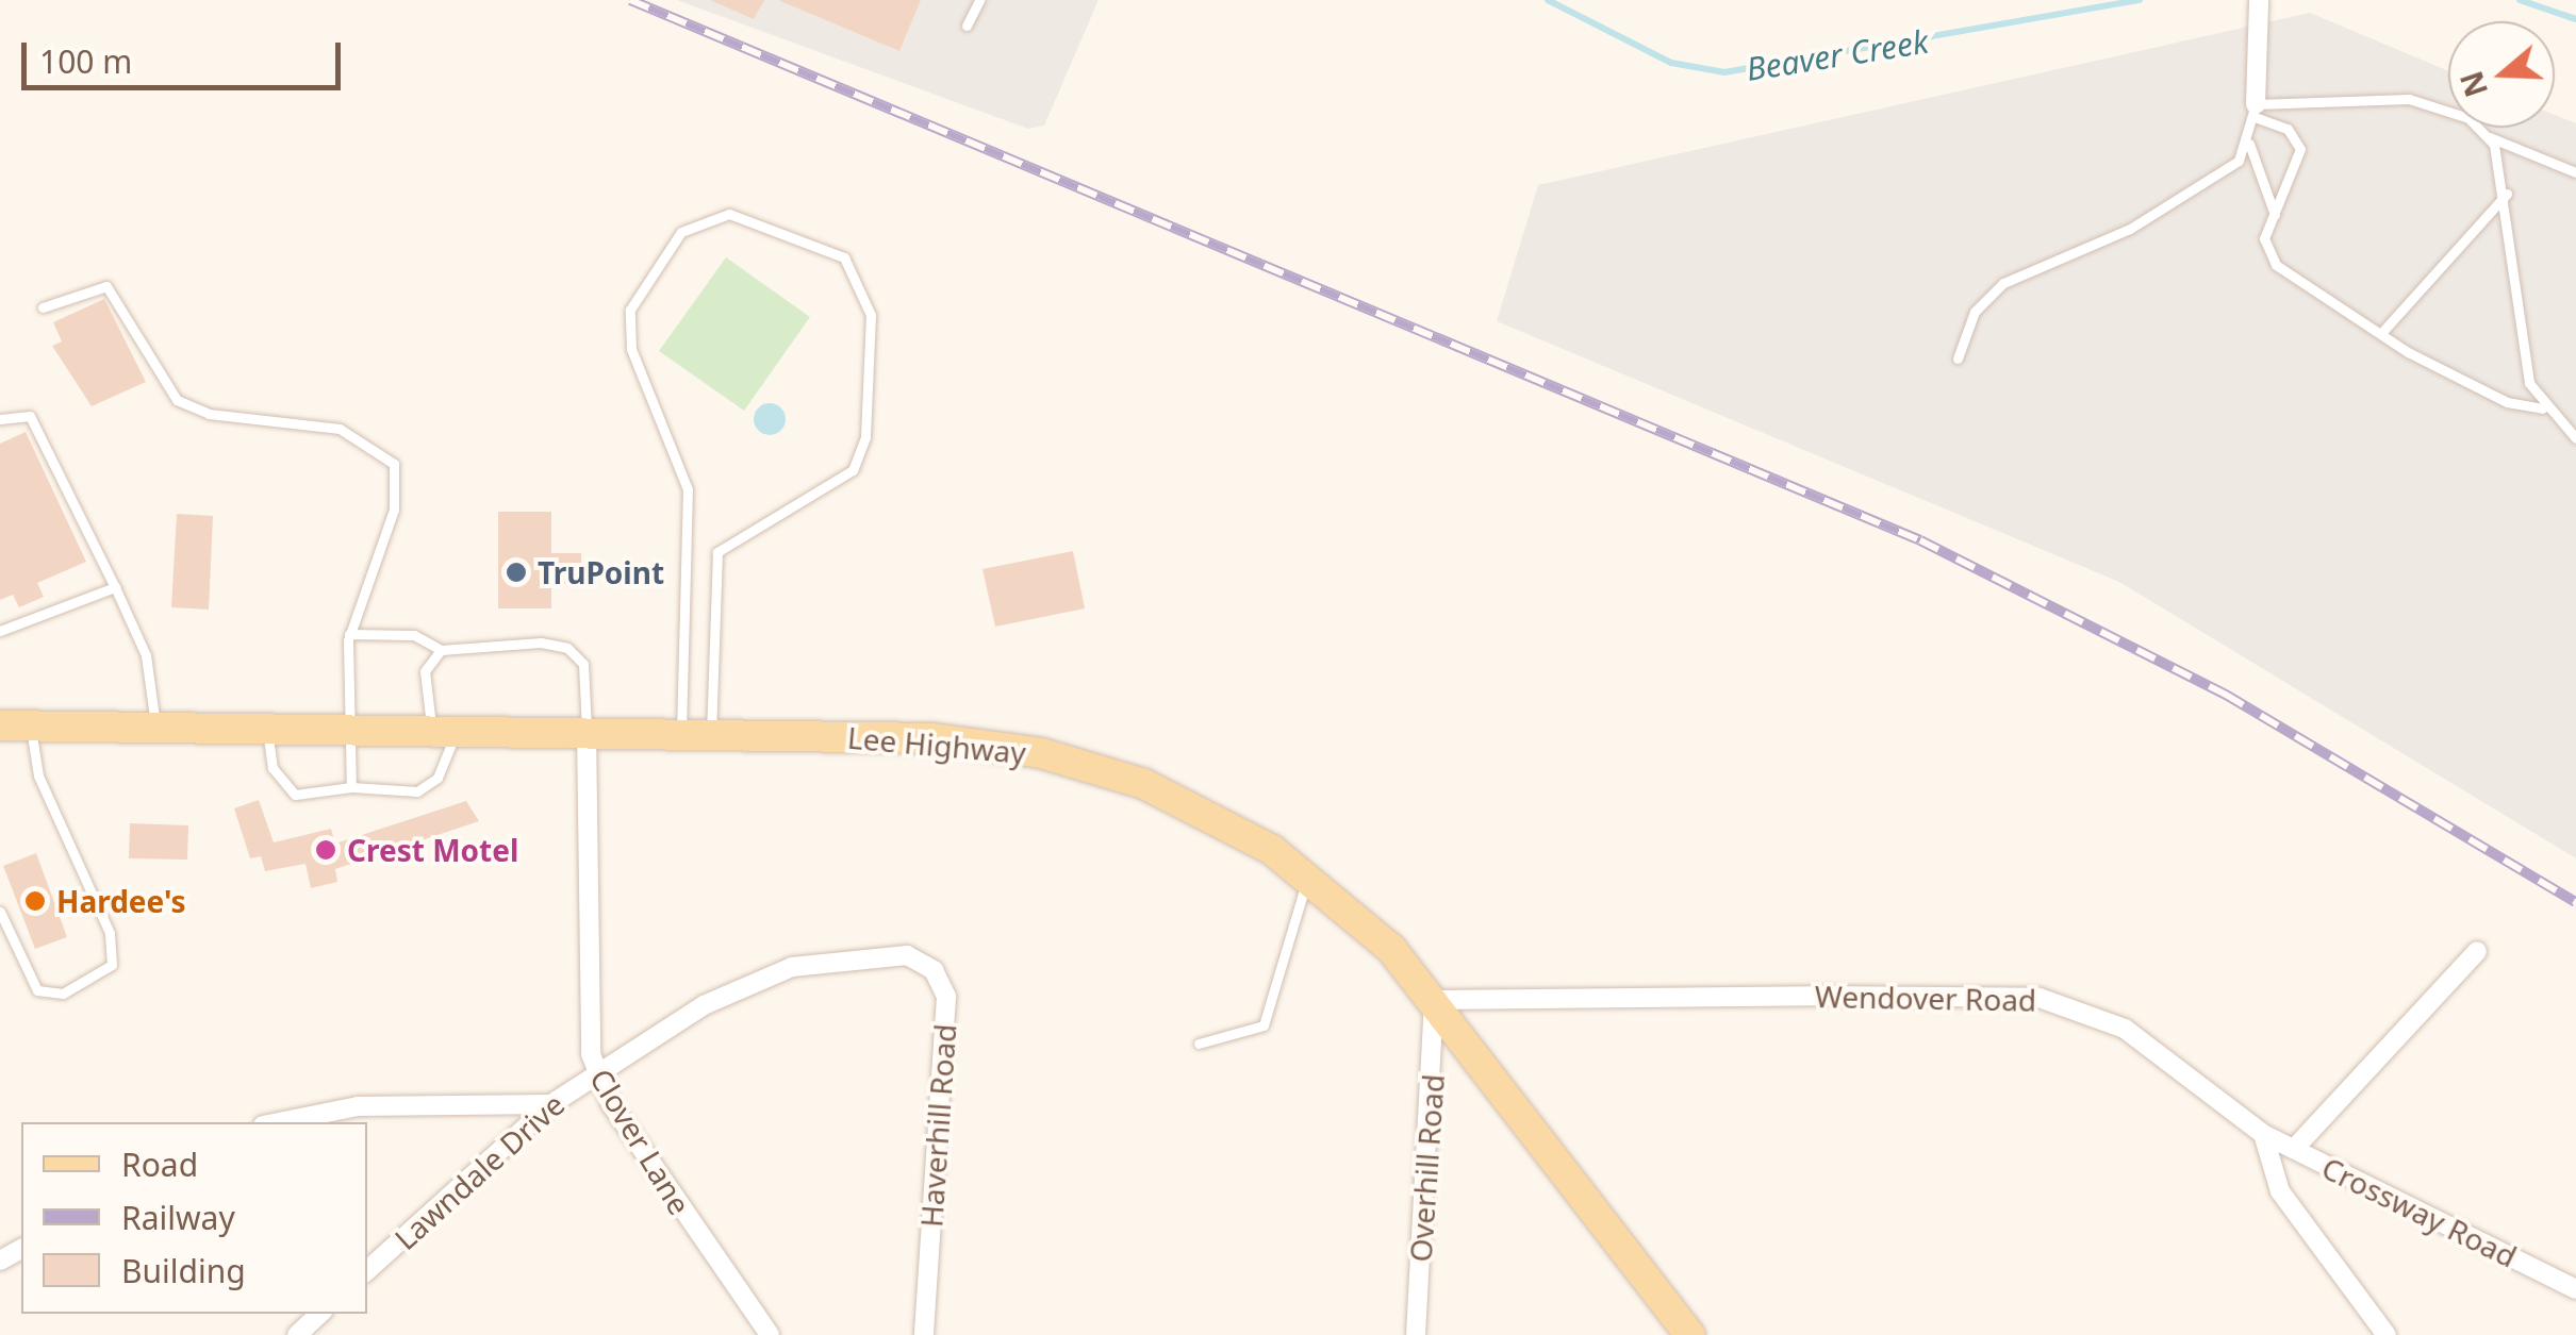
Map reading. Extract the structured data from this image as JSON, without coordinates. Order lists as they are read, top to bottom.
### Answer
{
  "streets": {
    "main road": ["Lee Highway"],
    "street": [
      "Wendover Road",
      "Haverhill Road",
      "Clover Lane",
      "Overhill Road",
      "Lawndale Drive",
      "Crossway Road"
    ]
  },
  "crossings": [
    ["Lee Highway", "Wendover Road"],
    ["Lee Highway", "Clover Lane"],
    ["Lee Highway", "Overhill Road"],
    ["Wendover Road", "Overhill Road"],
    ["Wendover Road", "Crossway Road"],
    ["Haverhill Road", "Clover Lane"],
    ["Haverhill Road", "Lawndale Drive"],
    ["Clover Lane", "Lawndale Drive"]
  ],
  "water": ["Beaver Creek"],
  "places": ["TruPoint", "Crest Motel", "Hardee's"],
  "legend": ["Road", "Railway", "Building"],
  "scale_bar": "100 m",
  "north": "left"
}
